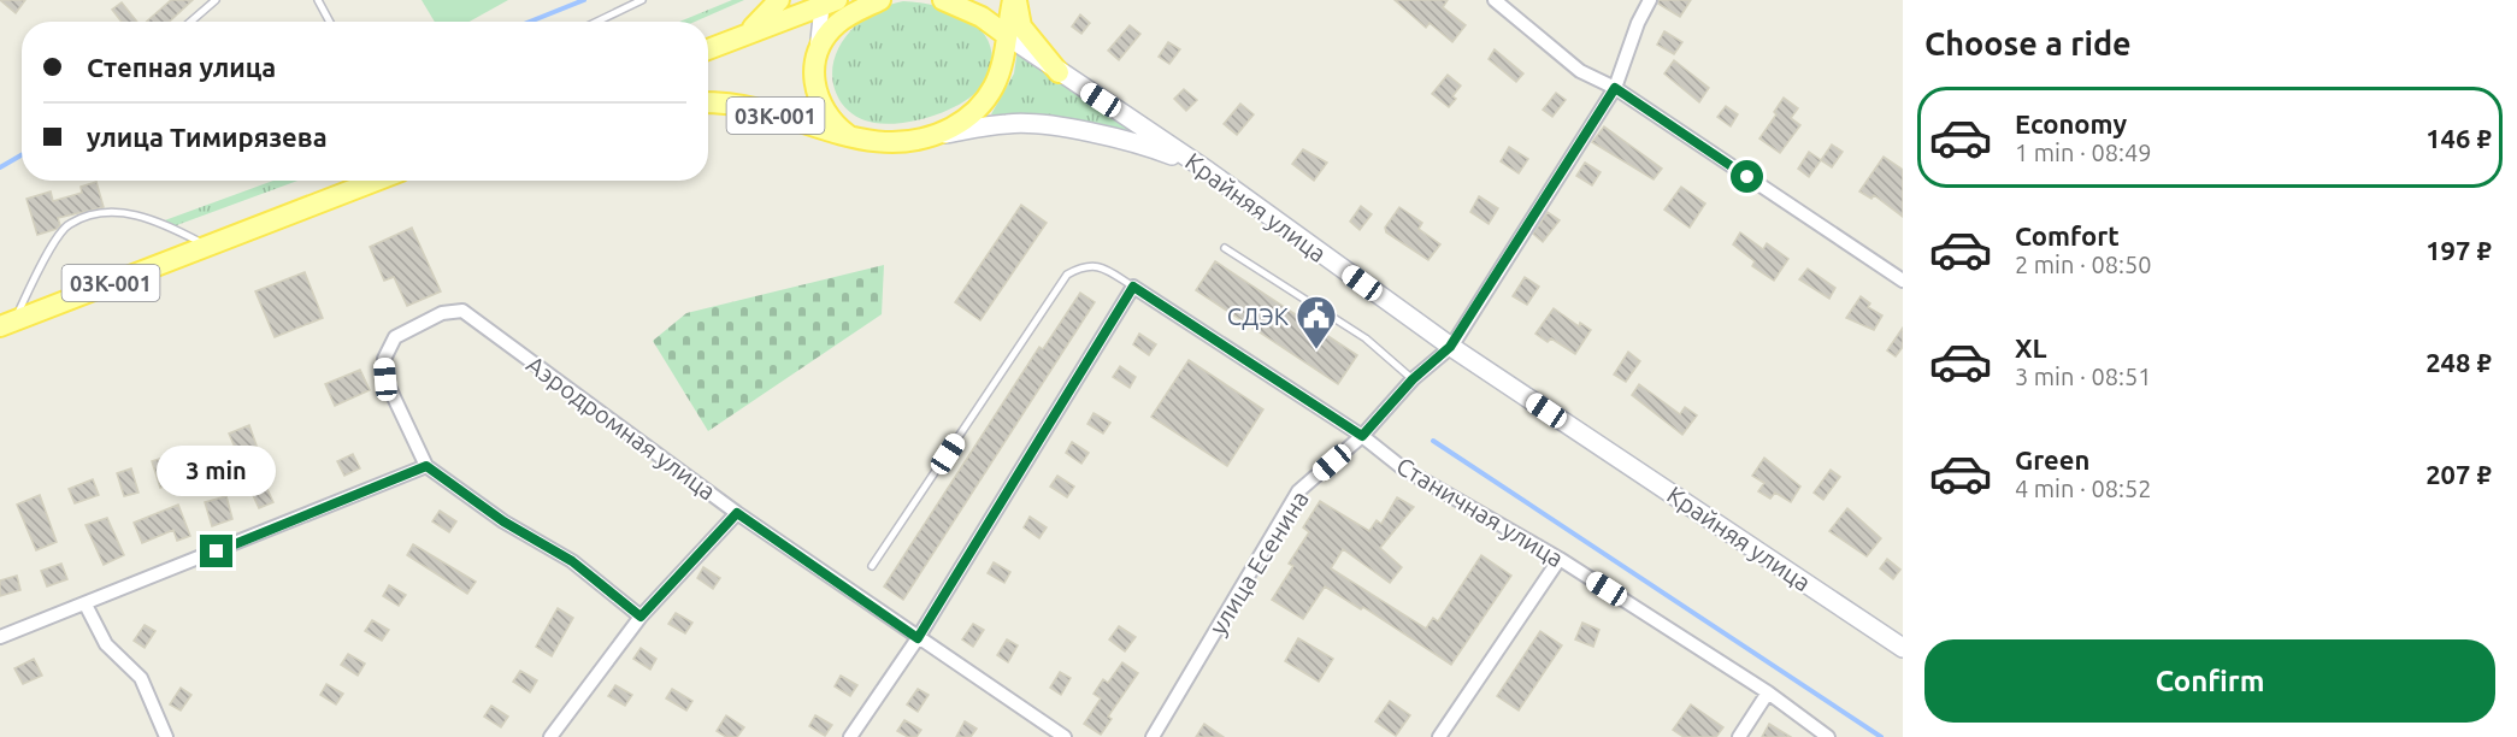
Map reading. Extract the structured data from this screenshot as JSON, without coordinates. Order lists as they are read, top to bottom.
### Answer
{
  "streets": {
    "main road": ["03К-001", "Крайняя улица"],
    "street": ["Аэродромная улица", "Станичная улица", "улица Есенина"]
  },
  "crossings": [
    ["03К-001", "Крайняя улица"],
    ["Крайняя улица", "улица Есенина"],
    ["Станичная улица", "улица Есенина"]
  ],
  "places": {
    "public building": ["СДЭК"]
  },
  "page": {
    "heading": "Choose a ride",
    "banner": ["Степная улица", "улица Тимирязева"],
    "list": [
      {
        "name": "Economy",
        "note": "1 min · 08:49",
        "value": "146 ₽"
      },
      {
        "name": "Comfort",
        "note": "2 min · 08:50",
        "value": "197 ₽"
      },
      {
        "name": "XL",
        "note": "3 min · 08:51",
        "value": "248 ₽"
      },
      {
        "name": "Green",
        "note": "4 min · 08:52",
        "value": "207 ₽"
      }
    ],
    "bubble": "3 min",
    "buttons": "Confirm"
  }
}
